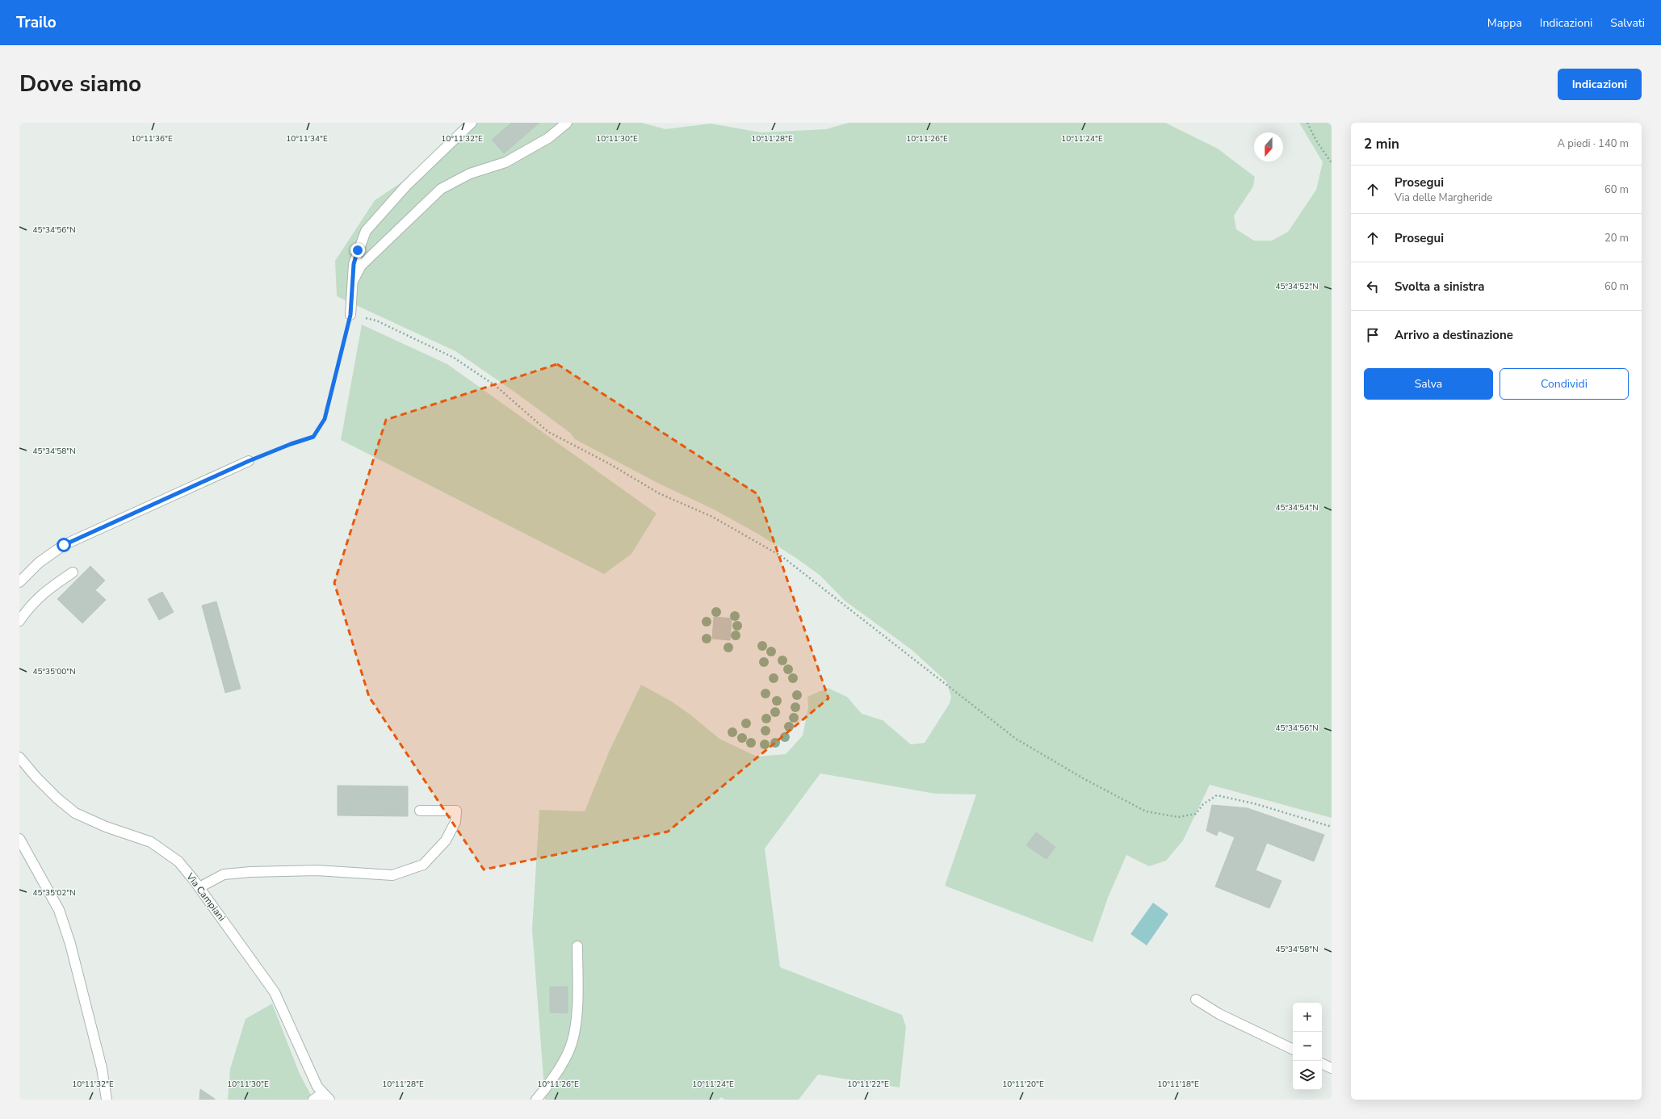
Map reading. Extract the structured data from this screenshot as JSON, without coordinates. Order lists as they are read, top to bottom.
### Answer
{
  "streets": {
    "street": ["Via Campiani"]
  },
  "north": "bottom",
  "page": {
    "header": "Trailo",
    "nav": ["Mappa", "Indicazioni", "Salvati"],
    "title": "Dove siamo",
    "buttons": [
      "Indicazioni",
      ["Salva", "Condividi"]
    ],
    "heading": ["2 min", "A piedi · 140 m"],
    "list": [
      ["Prosegui", "Via delle Margheride", "60 m"],
      ["Prosegui", "20 m"],
      ["Svolta a sinistra", "60 m"],
      "Arrivo a destinazione"
    ],
    "map_buttons": ["+", "−"]
  },
  "coordinates": [
    "10°11'34\"E",
    "10°11'32\"E",
    "10°11'30\"E",
    "10°11'28\"E",
    "10°11'26\"E",
    "10°11'24\"E",
    "10°11'36\"E",
    "45°34'56\"N",
    "45°34'52\"N",
    "45°34'58\"N",
    "45°34'54\"N",
    "45°35'00\"N",
    "45°35'02\"N",
    "10°11'22\"E",
    "10°11'20\"E",
    "10°11'18\"E"
  ]
}
